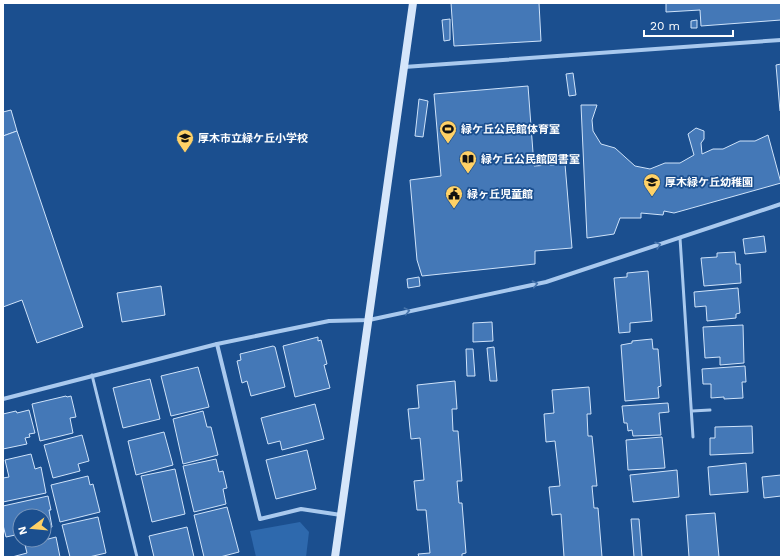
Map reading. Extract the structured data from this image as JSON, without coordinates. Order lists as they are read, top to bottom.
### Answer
{
  "places": {
    "sports": ["緑ケ丘公民館体育室"],
    "school or university": ["厚木市立緑ケ丘小学校", "厚木緑ケ丘幼稚園"],
    "library": ["緑ケ丘公民館図書室"],
    "public building": ["緑ヶ丘児童館"]
  },
  "scale_bar": "20 m",
  "north": "left"
}
